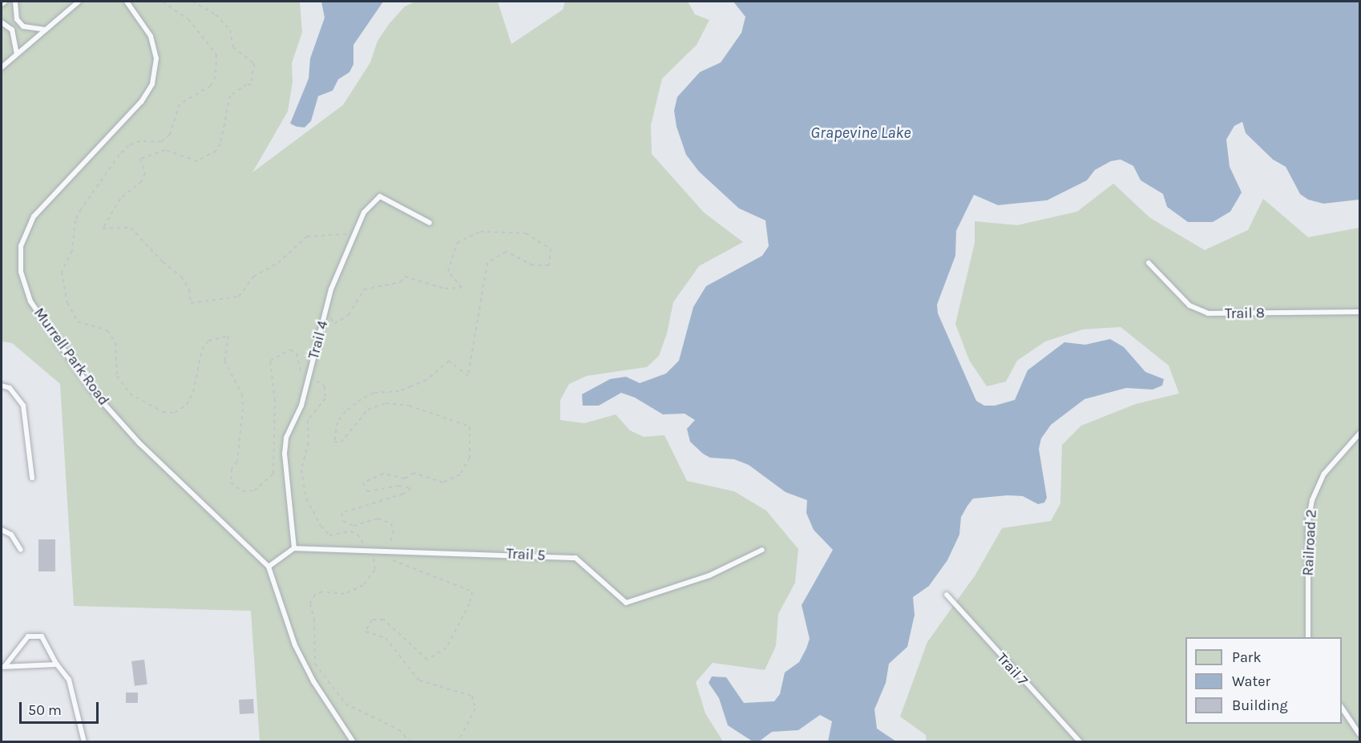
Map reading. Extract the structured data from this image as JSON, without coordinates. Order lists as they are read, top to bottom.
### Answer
{
  "streets": {
    "lane": [
      "Trail 8",
      "Trail 4",
      "Murrell Park Road",
      "Railroad 2",
      "Trail 5",
      "Trail 7"
    ]
  },
  "crossings": [
    ["Trail 4", "Trail 5"]
  ],
  "water": ["Grapevine Lake"],
  "legend": ["Park", "Water", "Building"],
  "scale_bar": "50 m"
}
